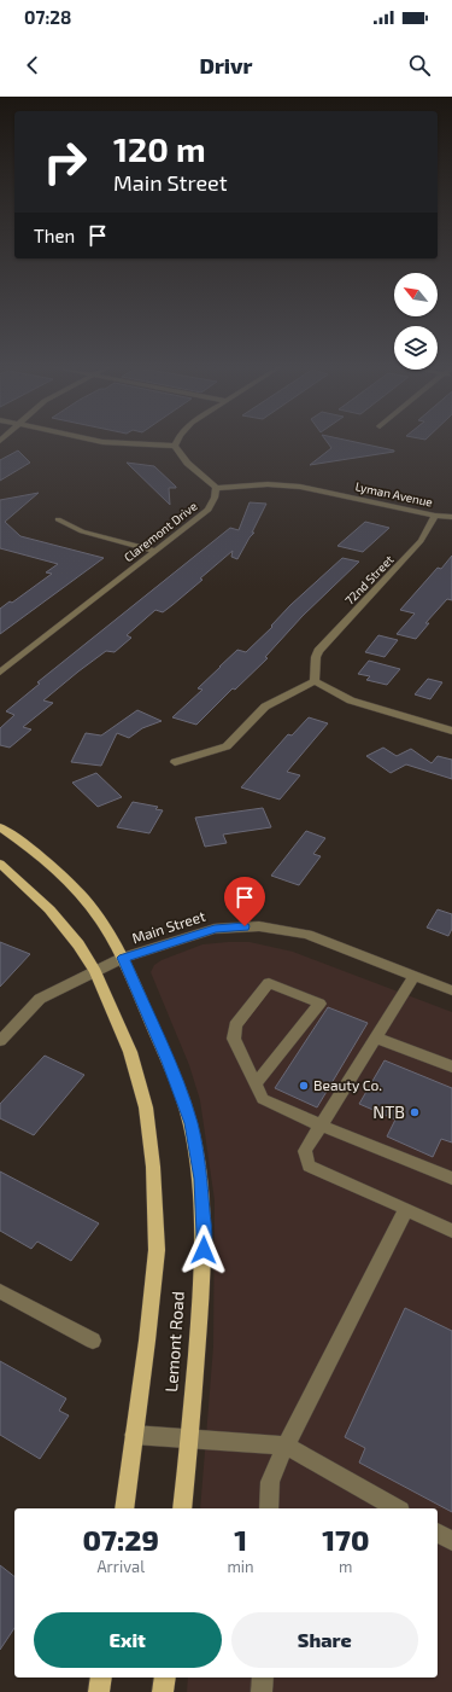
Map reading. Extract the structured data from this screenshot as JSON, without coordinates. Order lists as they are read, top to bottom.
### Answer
{
  "streets": {
    "main road": ["Main Street", "Lemont Road"],
    "street": ["Lyman Avenue", "Claremont Drive", "72nd Street"]
  },
  "crossings": [
    ["Lyman Avenue", "Claremont Drive"],
    ["Lyman Avenue", "72nd Street"],
    ["Main Street", "Lemont Road"]
  ],
  "places": ["Beauty Co.", "NTB"],
  "north": "top left",
  "page": {
    "status": "07:28",
    "header": "Drivr",
    "turn": ["120 m", "Main Street"],
    "then": "Then",
    "eta": [
      "07:29",
      "Arrival",
      "1",
      "min",
      "170",
      "m"
    ],
    "buttons": ["Exit", "Share"]
  }
}
